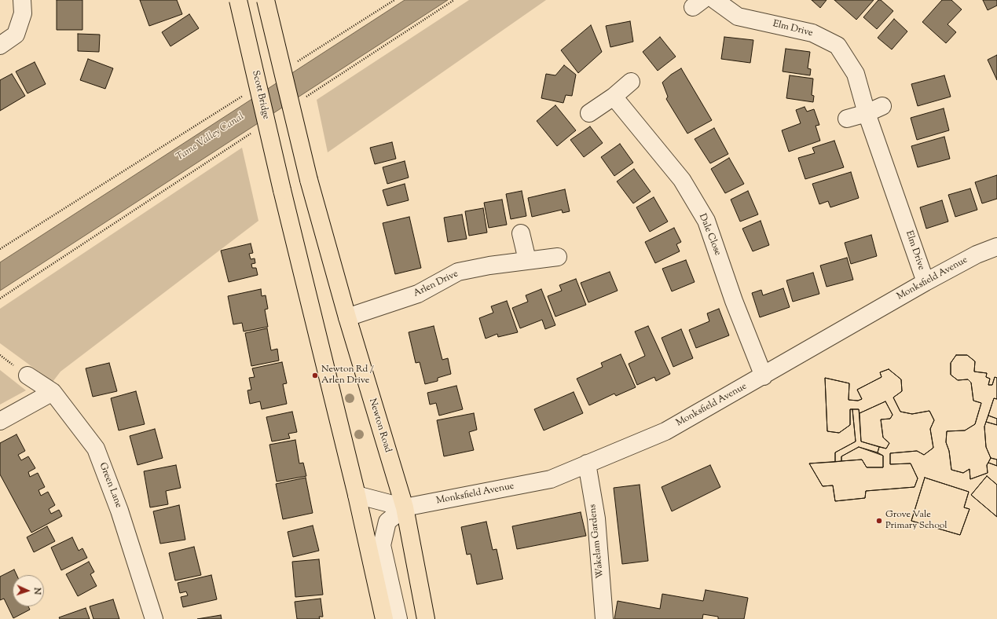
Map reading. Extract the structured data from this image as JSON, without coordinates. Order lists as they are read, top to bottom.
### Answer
{
  "streets": {
    "highway": ["Scott Bridge", "Newton Road"],
    "street": [
      "Elm Drive",
      "Dale Close",
      "Monksfield Avenue",
      "Arlen Drive",
      "Green Lane",
      "Wakelam Gardens"
    ]
  },
  "crossings": [
    ["Elm Drive", "Monksfield Avenue"],
    ["Scott Bridge", "Monksfield Avenue"],
    ["Dale Close", "Monksfield Avenue"],
    ["Monksfield Avenue", "Newton Road"],
    ["Monksfield Avenue", "Wakelam Gardens"],
    ["Arlen Drive", "Newton Road"]
  ],
  "water": ["Tame Valley Canal"],
  "places": ["Newton Rd / Arlen Drive", "Grove Vale Primary School"],
  "north": "right"
}
